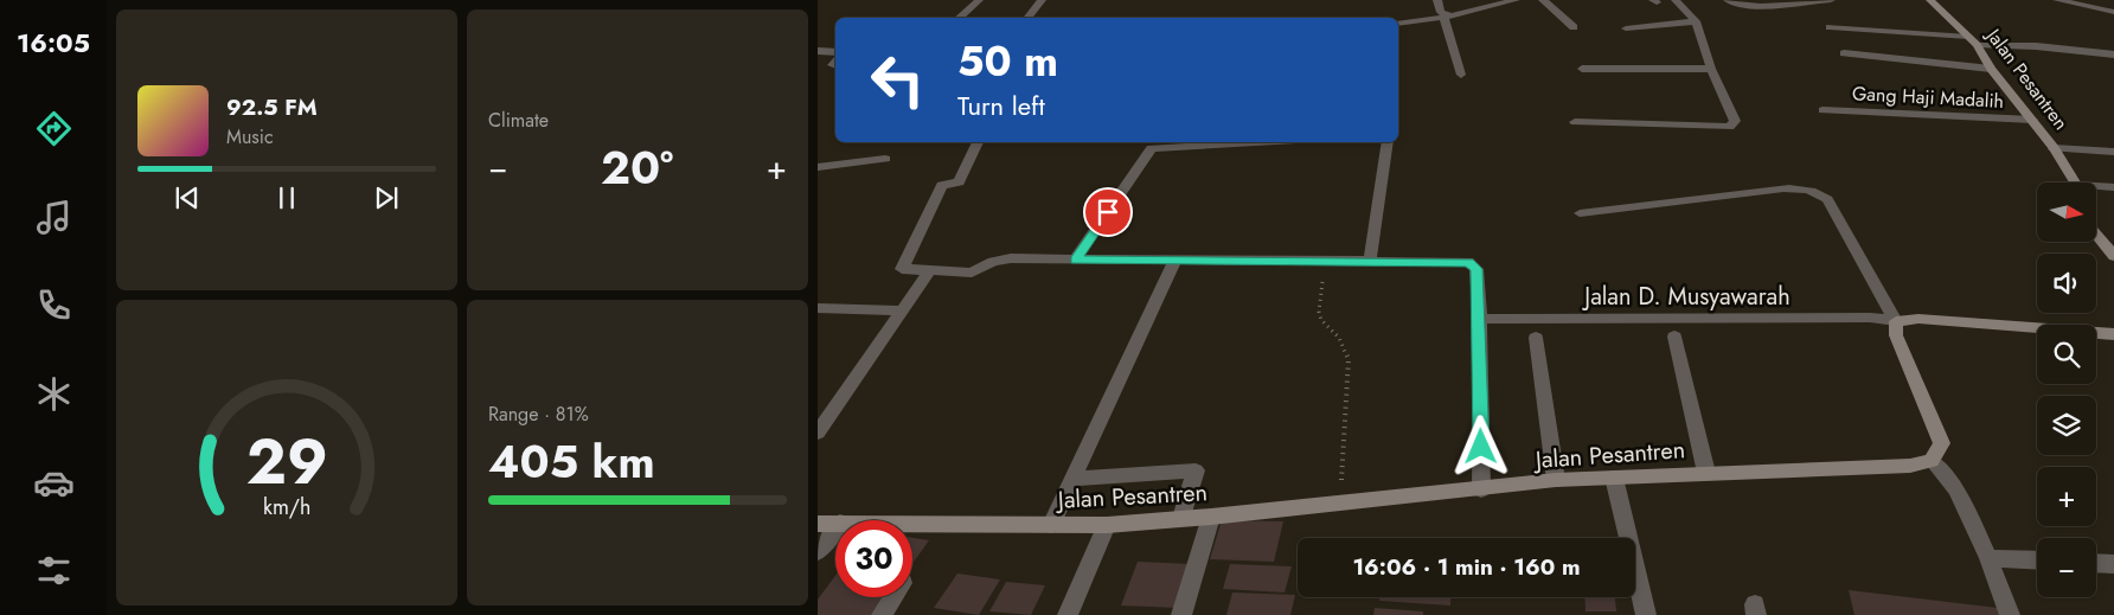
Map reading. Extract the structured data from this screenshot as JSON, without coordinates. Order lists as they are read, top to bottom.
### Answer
{
  "streets": {
    "street": ["Jalan Pesantren", "Gang Haji Madalih", "Jalan D. Musyawarah"]
  },
  "crossings": [
    ["Jalan Pesantren", "Gang Haji Madalih"]
  ],
  "north": "right",
  "page": {
    "tabs": "16:05",
    "tile": [
      "Climate",
      ["Range · 81%", "405 km"]
    ],
    "turn": ["50 m", "Turn left"],
    "song": ["92.5 FM", "Music"],
    "heat": ["−", "20°", "+"],
    "map_buttons": ["+", "−"],
    "limit": "30",
    "trip": "16:06 · 1 min · 160 m",
    "gauge": ["29", "km/h"]
  }
}
